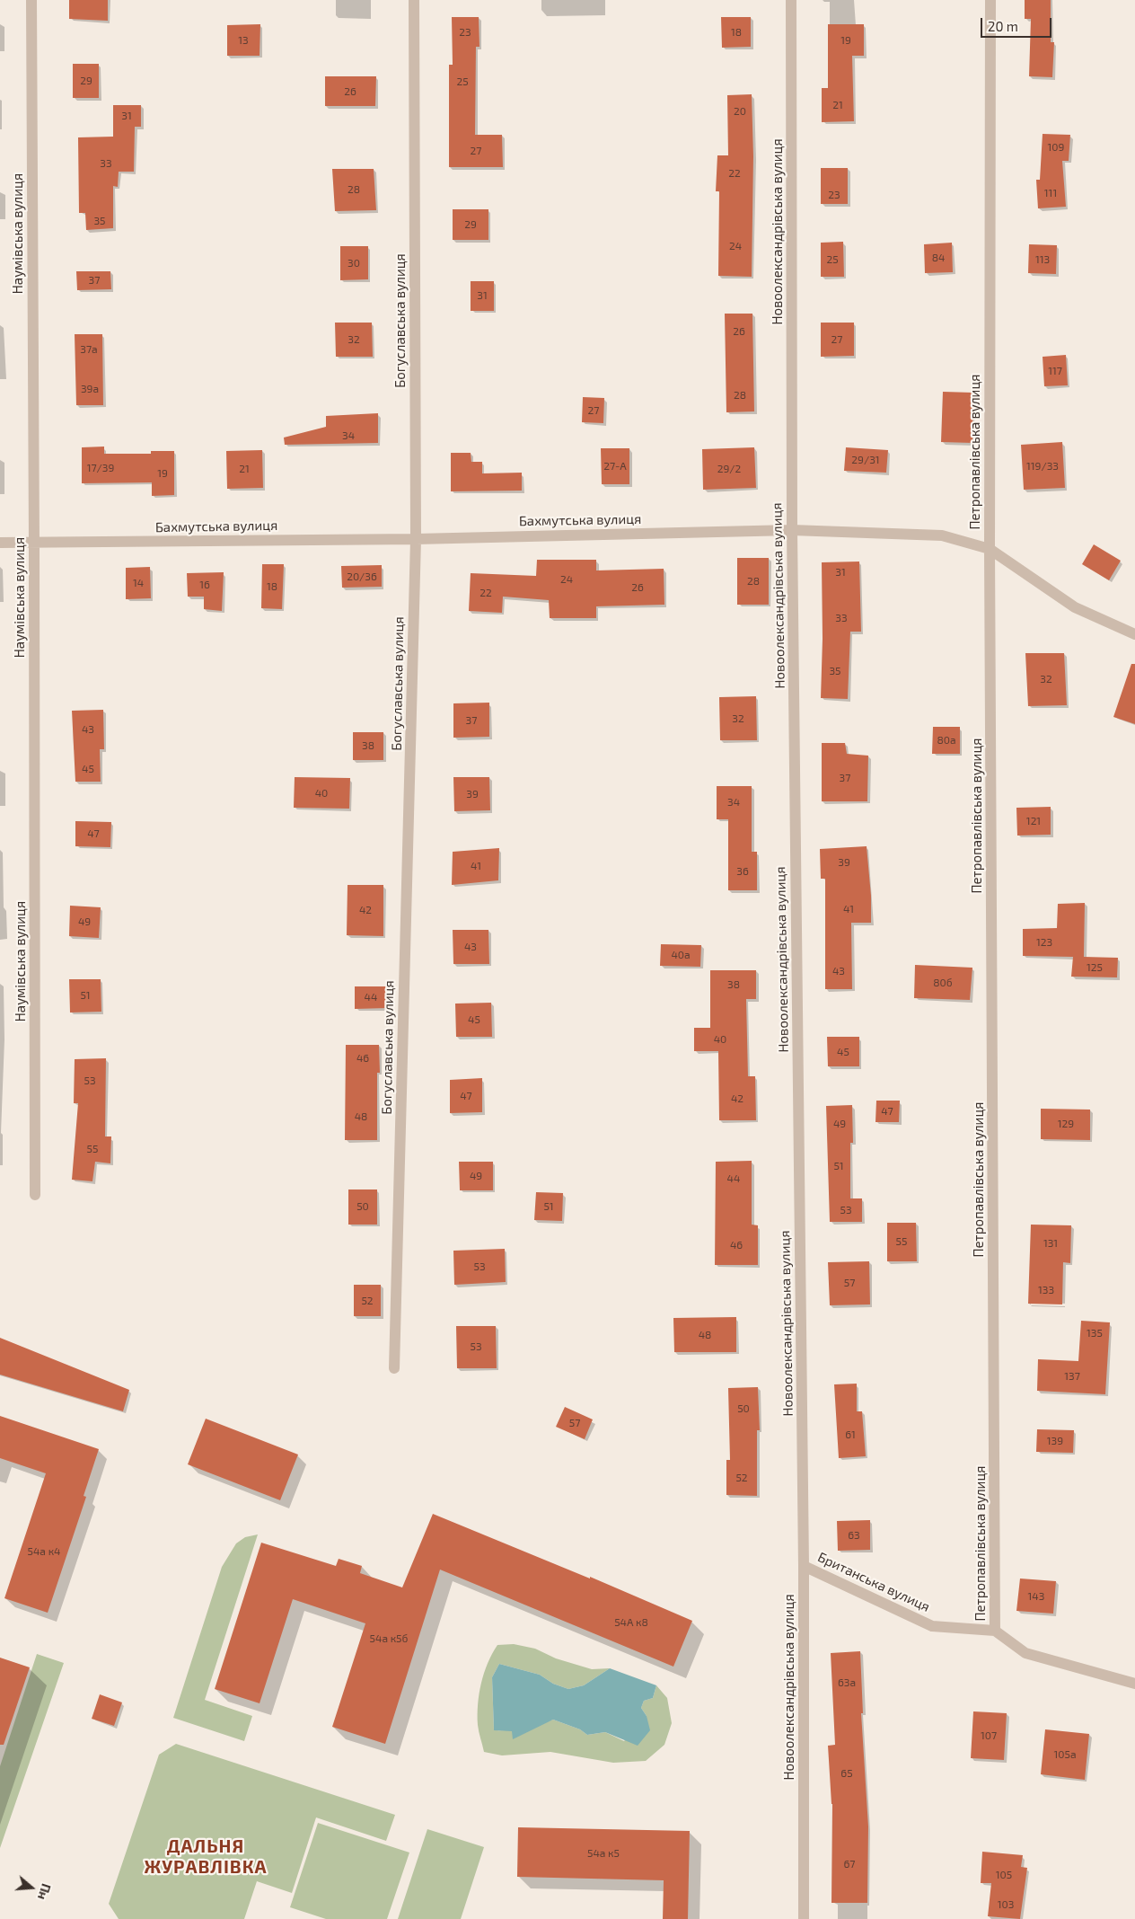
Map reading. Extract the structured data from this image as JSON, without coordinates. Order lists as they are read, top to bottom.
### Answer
{
  "streets": {
    "street": [
      "Новоолександрівська вулиця",
      "Наумівська вулиця",
      "Богуславська вулиця",
      "Петропавлівська вулиця",
      "Бахмутська вулиця",
      "Британська вулиця"
    ]
  },
  "crossings": [
    ["Новоолександрівська вулиця", "Бахмутська вулиця"],
    ["Новоолександрівська вулиця", "Британська вулиця"],
    ["Наумівська вулиця", "Бахмутська вулиця"],
    ["Богуславська вулиця", "Бахмутська вулиця"],
    ["Петропавлівська вулиця", "Бахмутська вулиця"],
    ["Петропавлівська вулиця", "Британська вулиця"]
  ],
  "districts": ["ДАЛЬНЯ ЖУРАВЛІВКА"],
  "house_numbers": [
    "23",
    "18",
    "13",
    "19",
    "29",
    "25",
    "26",
    "21",
    "20",
    "31",
    "109",
    "27",
    "33",
    "22",
    "28",
    "111",
    "23",
    "35",
    "29",
    "24",
    "84",
    "25",
    "113",
    "30",
    "37",
    "31",
    "26",
    "32",
    "27",
    "37а",
    "117",
    "39а",
    "28",
    "27",
    "34",
    "29/31",
    "27-А",
    "119/33",
    "17/39",
    "21",
    "29/2",
    "19",
    "31",
    "20/36",
    "24",
    "28",
    "14",
    "16",
    "18",
    "26",
    "22",
    "33",
    "35",
    "32",
    "32",
    "37",
    "43",
    "80а",
    "38",
    "45",
    "37",
    "40",
    "39",
    "34",
    "121",
    "47",
    "39",
    "41",
    "36",
    "41",
    "42",
    "49",
    "123",
    "43",
    "40а",
    "125",
    "43",
    "80б",
    "38",
    "51",
    "44",
    "45",
    "40",
    "45",
    "46",
    "53",
    "47",
    "42",
    "47",
    "48",
    "49",
    "129",
    "55",
    "51",
    "49",
    "44",
    "50",
    "51",
    "53",
    "55",
    "131",
    "46",
    "53",
    "57",
    "133",
    "52",
    "135",
    "48",
    "53",
    "137",
    "50",
    "57",
    "61",
    "139",
    "52",
    "63",
    "54а к4",
    "143",
    "54А к8",
    "54а к5б",
    "63а",
    "107",
    "105а",
    "65",
    "54а к5",
    "67",
    "105",
    "103"
  ],
  "scale_bar": "20 m",
  "north": "right"
}
